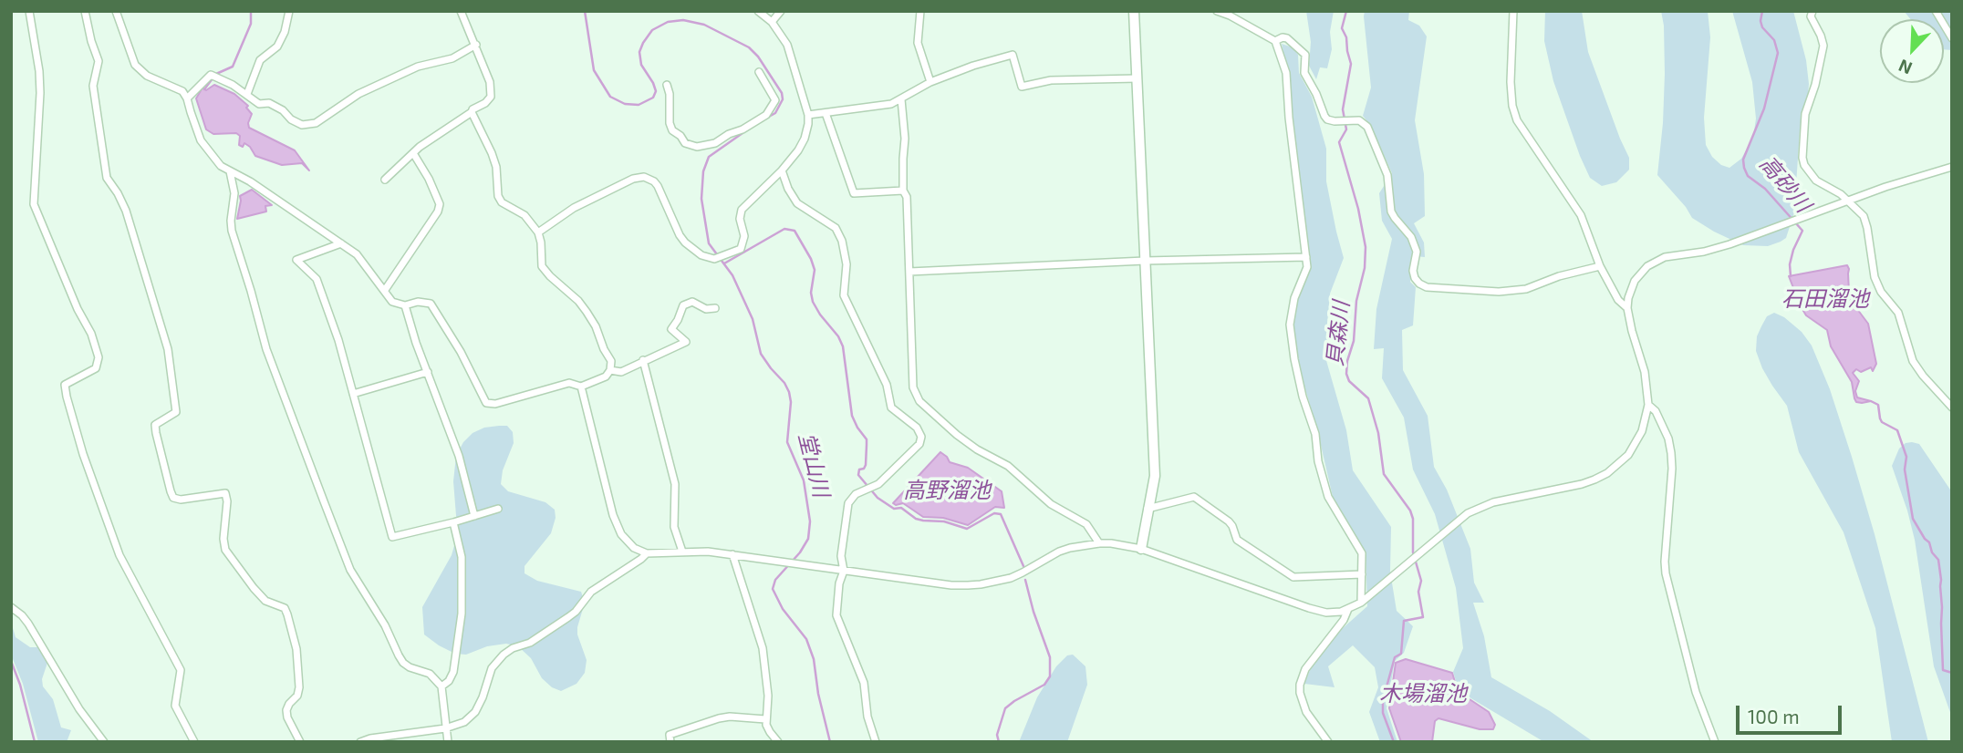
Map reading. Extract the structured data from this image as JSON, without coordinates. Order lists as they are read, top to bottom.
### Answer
{
  "water": [
    "高砂川",
    "石田溜池",
    "貝森川",
    "堂山川",
    "高野溜池",
    "木場溜池"
  ],
  "scale_bar": "100 m",
  "north": "bottom left"
}
